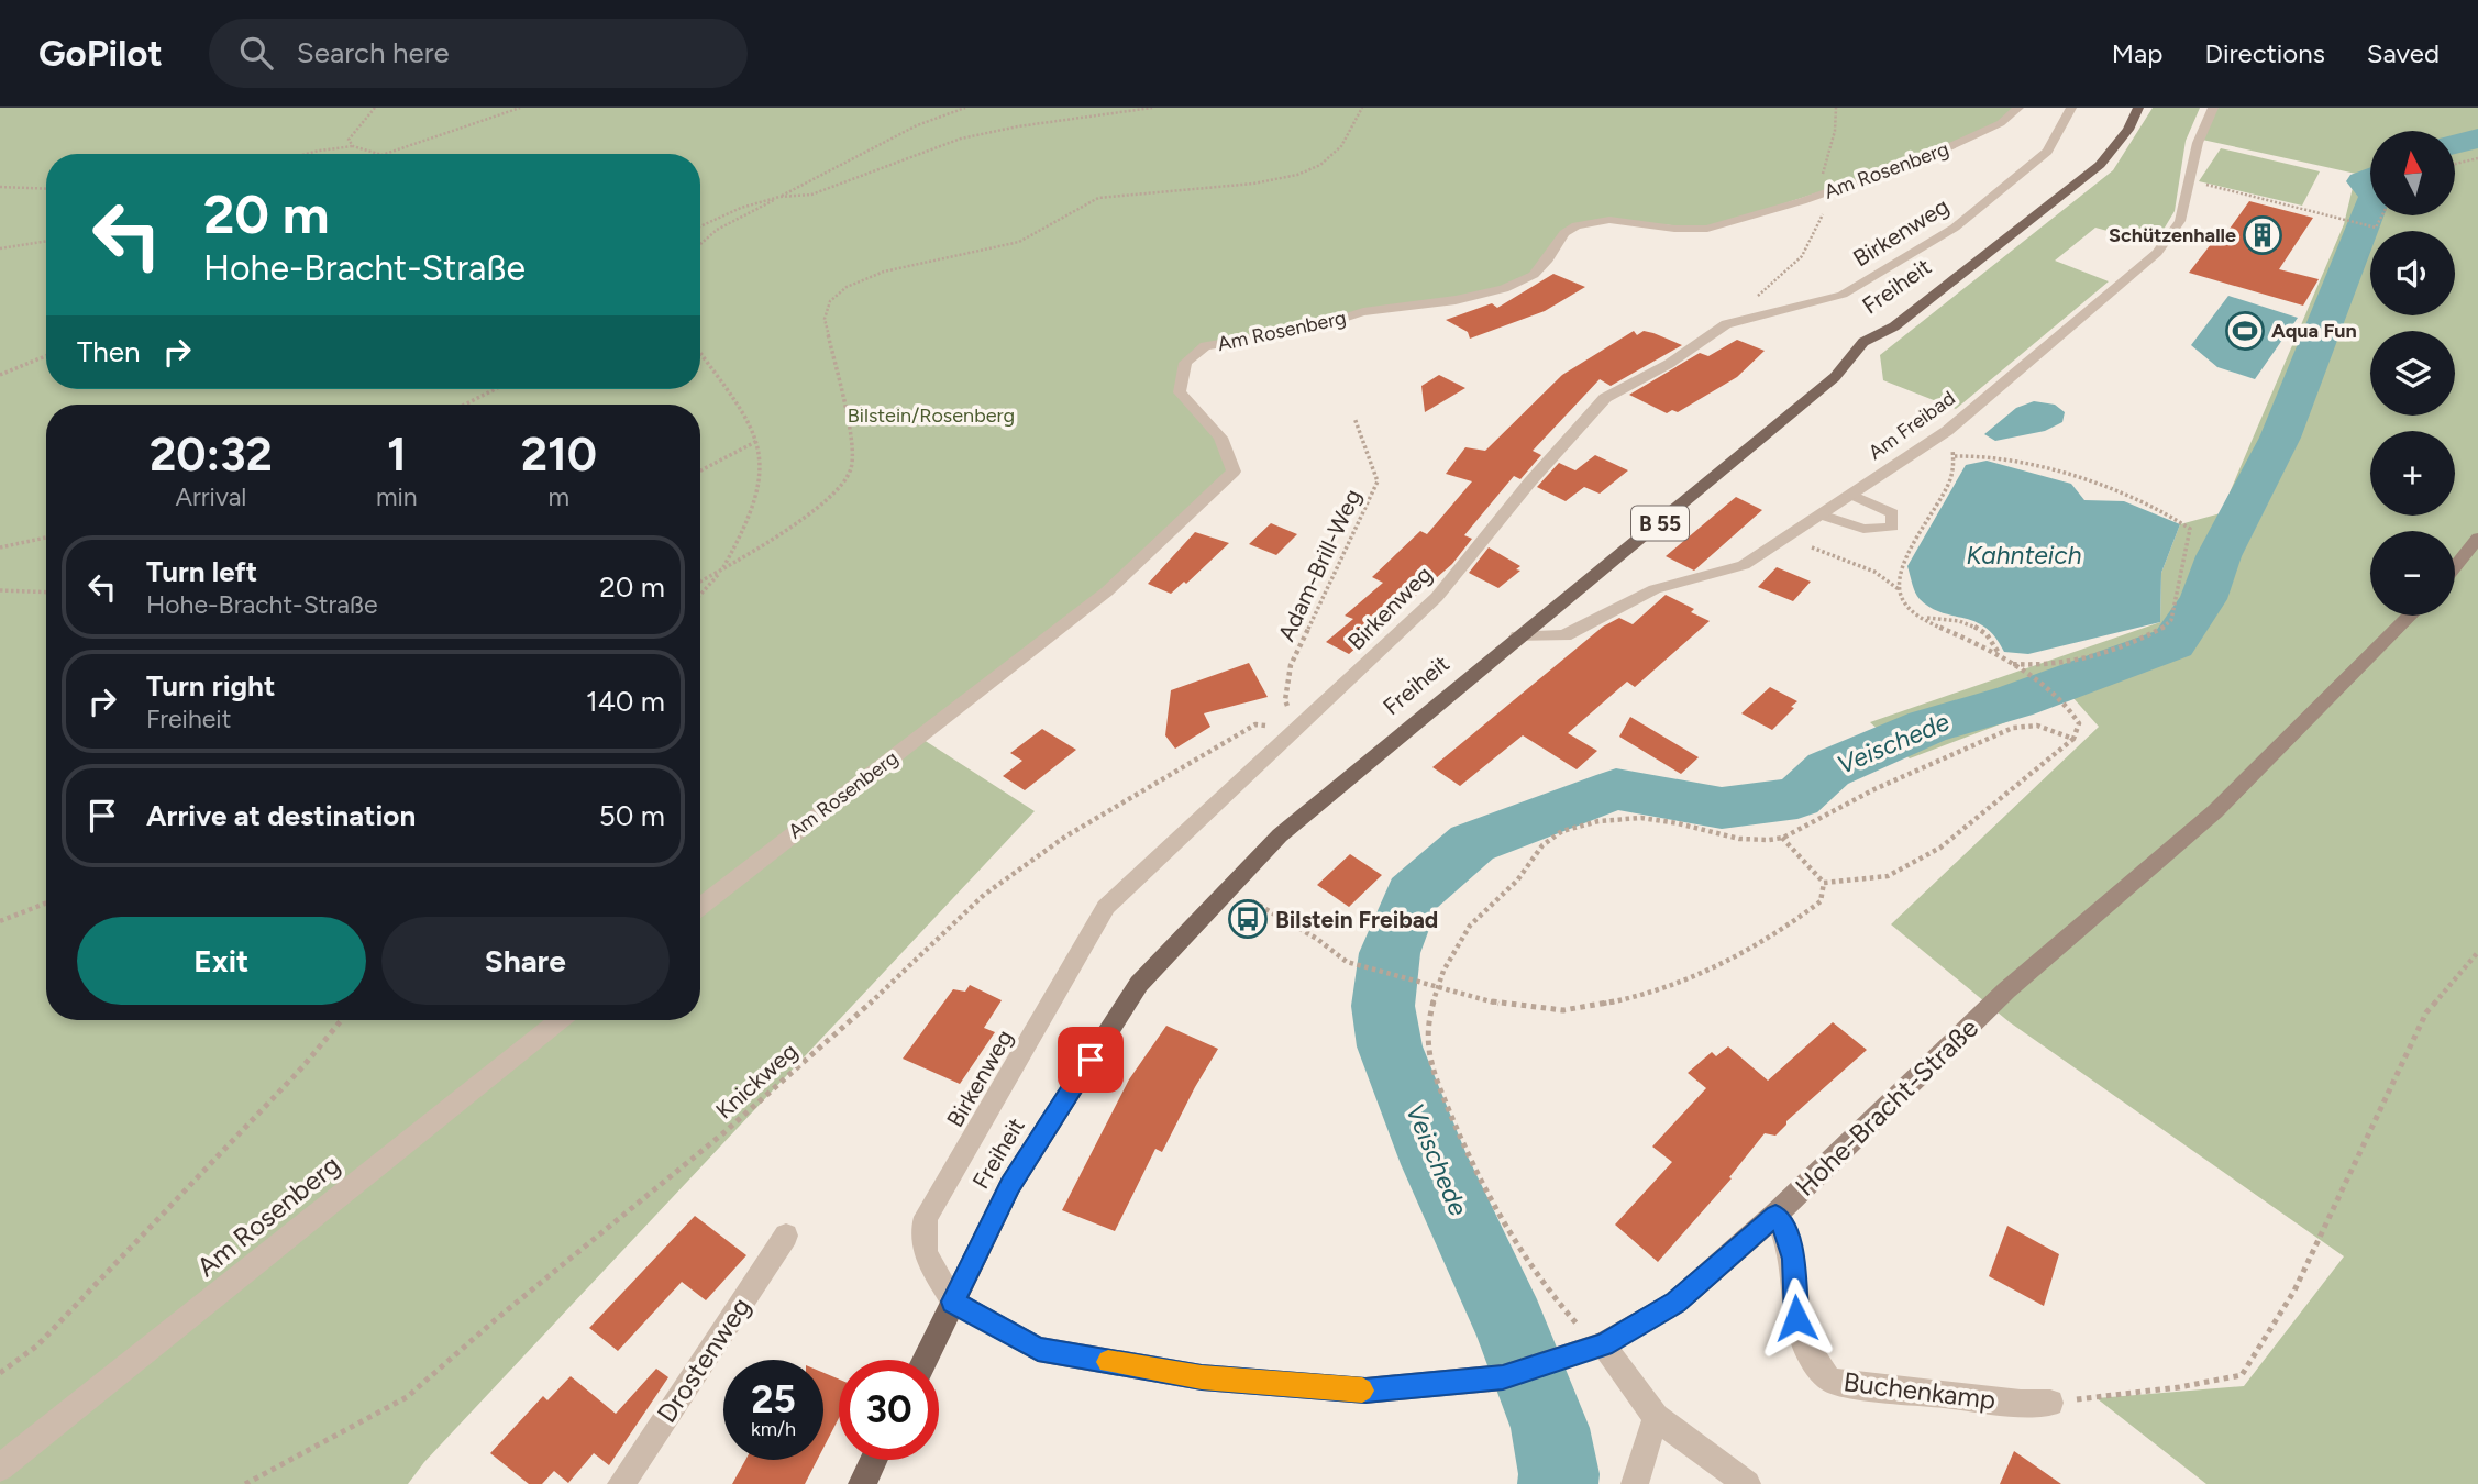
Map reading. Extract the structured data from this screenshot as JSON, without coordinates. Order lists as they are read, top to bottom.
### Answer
{
  "streets": {
    "main road": ["Freiheit", "B 55", "Hohe-Bracht-Straße"],
    "street": [
      "Am Rosenberg",
      "Birkenweg",
      "Am Freibad",
      "Drostenweg",
      "Buchenkamp"
    ],
    "path": ["Adam-Brill-Weg", "Knickweg"]
  },
  "crossings": [
    ["Birkenweg", "Freiheit"],
    ["Birkenweg", "Adam-Brill-Weg"],
    ["Birkenweg", "Knickweg"],
    ["Birkenweg", "Hohe-Bracht-Straße"],
    ["Freiheit", "Am Freibad"],
    ["Freiheit", "Hohe-Bracht-Straße"],
    ["Adam-Brill-Weg", "Knickweg"],
    ["Hohe-Bracht-Straße", "Buchenkamp"]
  ],
  "water": ["Kahnteich", "Veischede"],
  "parks": ["Bilstein/Rosenberg"],
  "places": {
    "building": ["Schützenhalle"],
    "sports": ["Aqua Fun"],
    "bus stop": ["Bilstein Freibad"]
  },
  "north": "top",
  "page": {
    "header": "GoPilot",
    "search": "Search here",
    "nav": ["Map", "Directions", "Saved"],
    "map_buttons": ["+", "−"],
    "turn": ["20 m", "Hohe-Bracht-Straße"],
    "then": "Then",
    "eta": [
      "20:32",
      "Arrival",
      "1",
      "min",
      "210",
      "m"
    ],
    "list": [
      {
        "name": "Turn left",
        "note": "Hohe-Bracht-Straße",
        "value": "20 m"
      },
      {
        "name": "Turn right",
        "note": "Freiheit",
        "value": "140 m"
      },
      {
        "name": "Arrive at destination",
        "value": "50 m"
      }
    ],
    "buttons": ["Exit", "Share"],
    "speed": "25 km/h",
    "limit": "30"
  }
}
